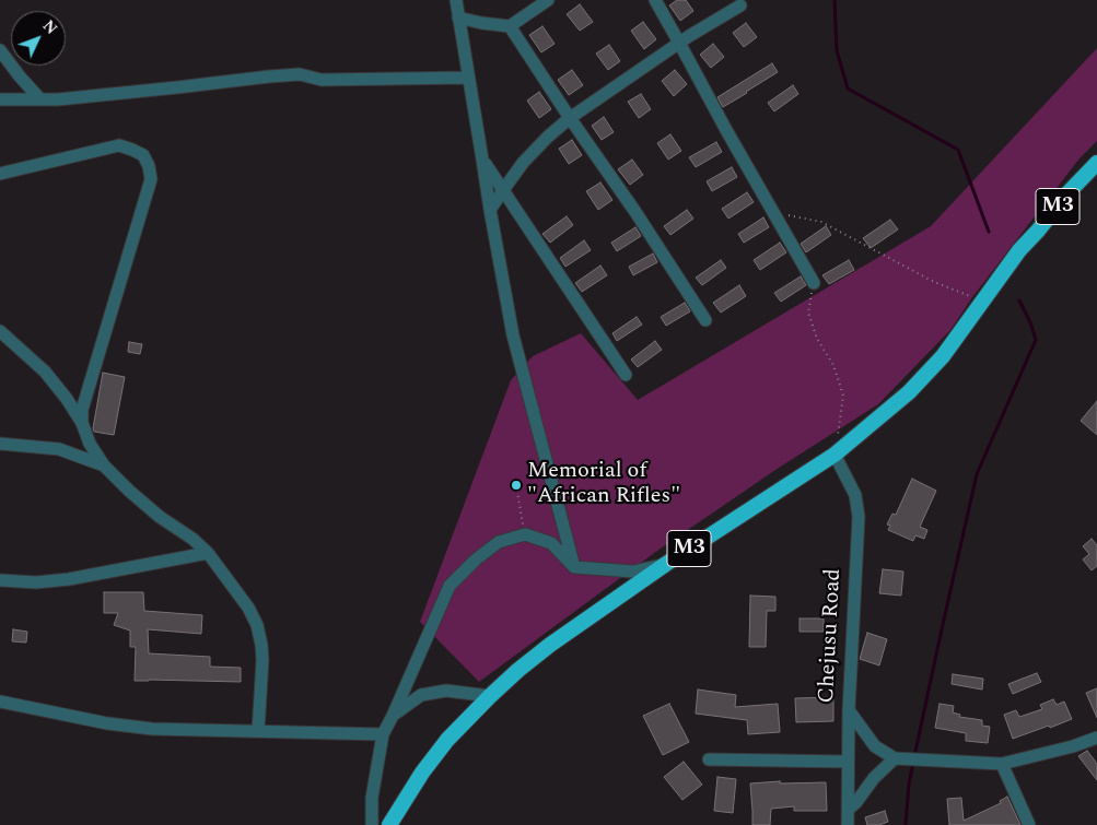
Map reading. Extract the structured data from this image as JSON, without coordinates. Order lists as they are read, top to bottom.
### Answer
{
  "streets": {
    "highway": ["M3"],
    "street": ["Chejusu Road"]
  },
  "crossings": [
    ["M3", "Chejusu Road"]
  ],
  "places": ["Memorial of \"African Rifles\""],
  "north": "top right"
}
